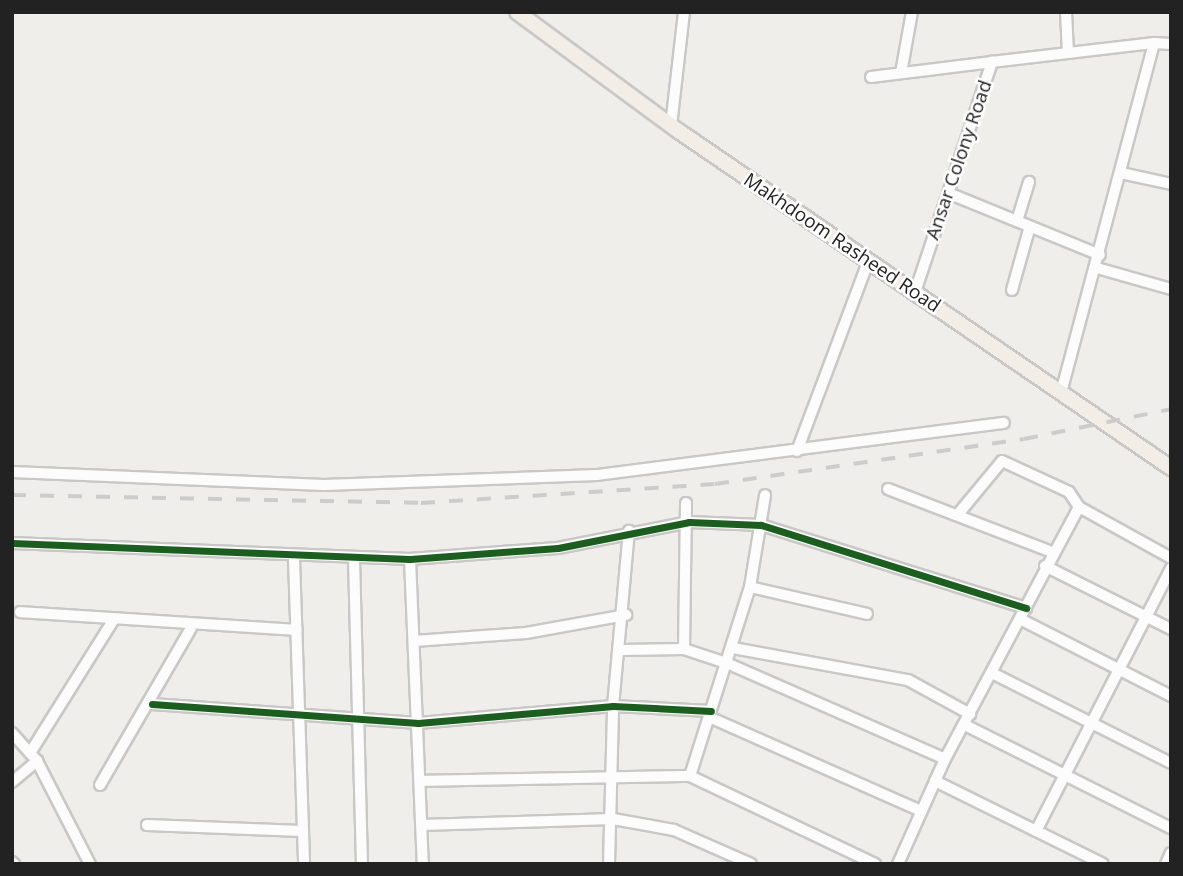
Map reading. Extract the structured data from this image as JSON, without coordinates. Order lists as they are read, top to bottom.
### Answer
{
  "streets": {
    "main road": ["Makhdoom Rasheed Road"],
    "street": ["Ansar Colony Road"]
  },
  "crossings": [
    ["Ansar Colony Road", "Makhdoom Rasheed Road"]
  ]
}
